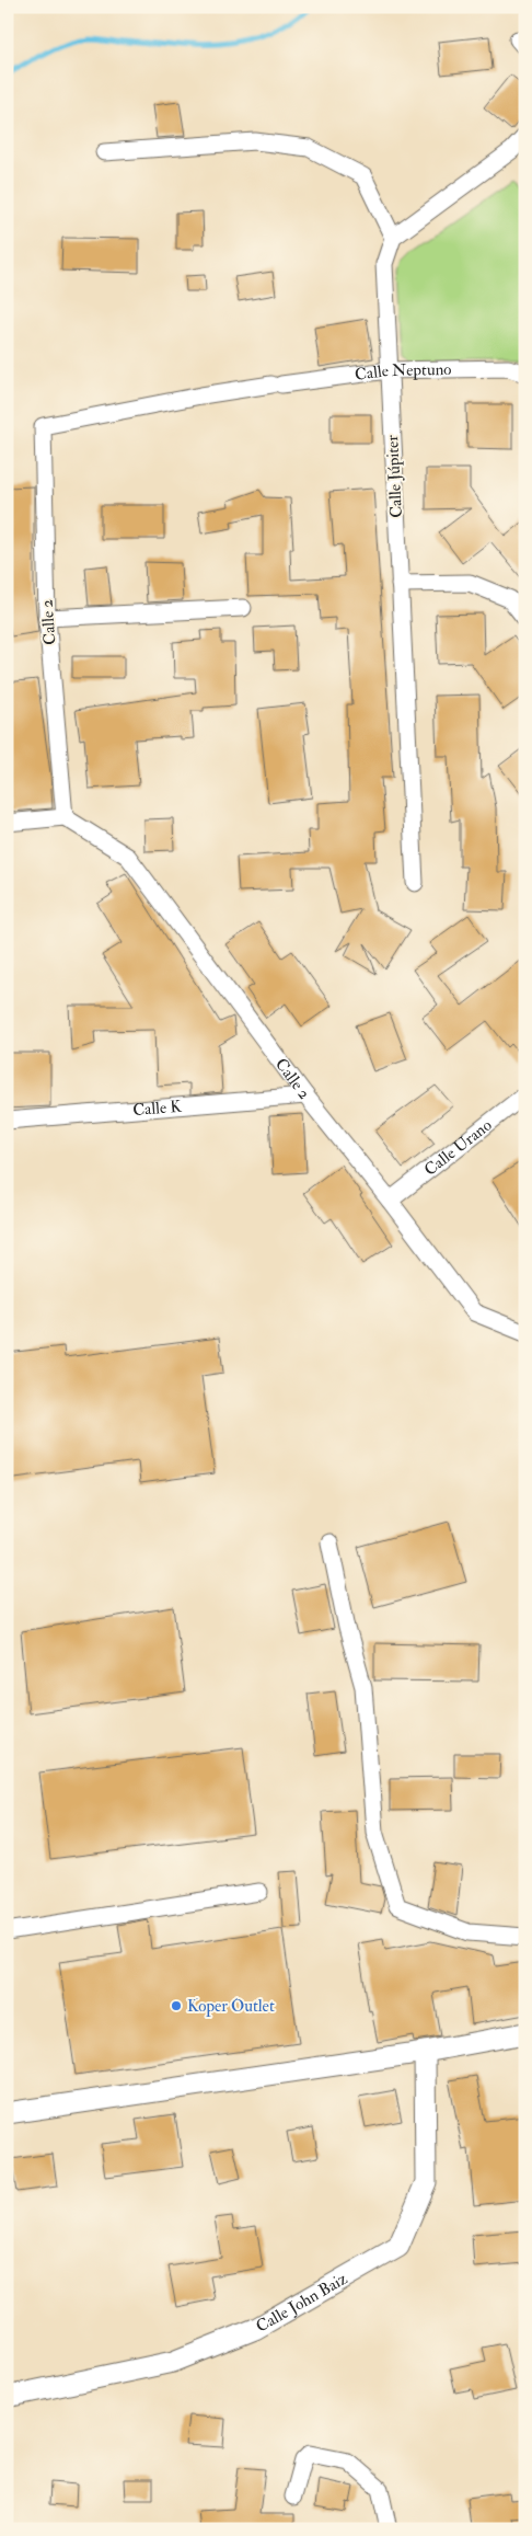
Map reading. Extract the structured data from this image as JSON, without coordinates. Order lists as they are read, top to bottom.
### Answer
{
  "streets": {
    "street": [
      "Calle Neptuno",
      "Calle Júpiter",
      "Calle 2",
      "Calle K",
      "Calle Urano",
      "Calle John Baiz"
    ]
  },
  "crossings": [
    ["Calle Neptuno", "Calle Júpiter"],
    ["Calle Neptuno", "Calle 2"],
    ["Calle 2", "Calle K"],
    ["Calle 2", "Calle Urano"]
  ],
  "places": ["Koper Outlet"]
}
